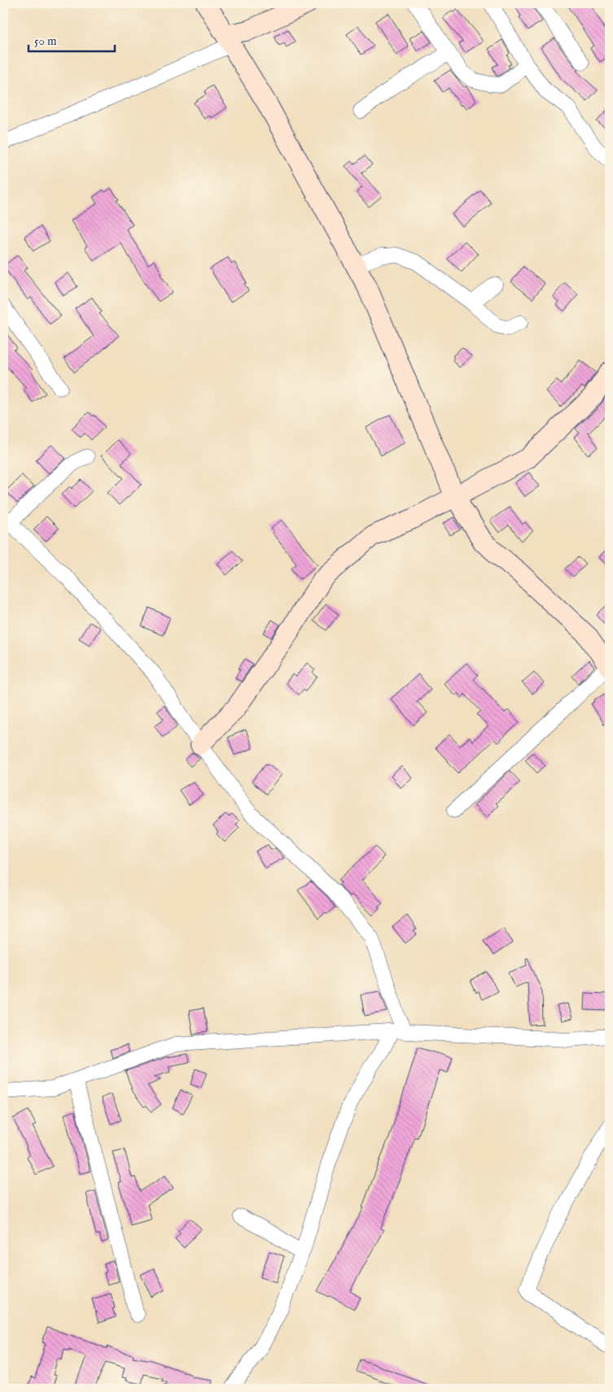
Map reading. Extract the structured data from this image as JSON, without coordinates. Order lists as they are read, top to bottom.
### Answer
{
  "scale_bar": "50 m"
}
